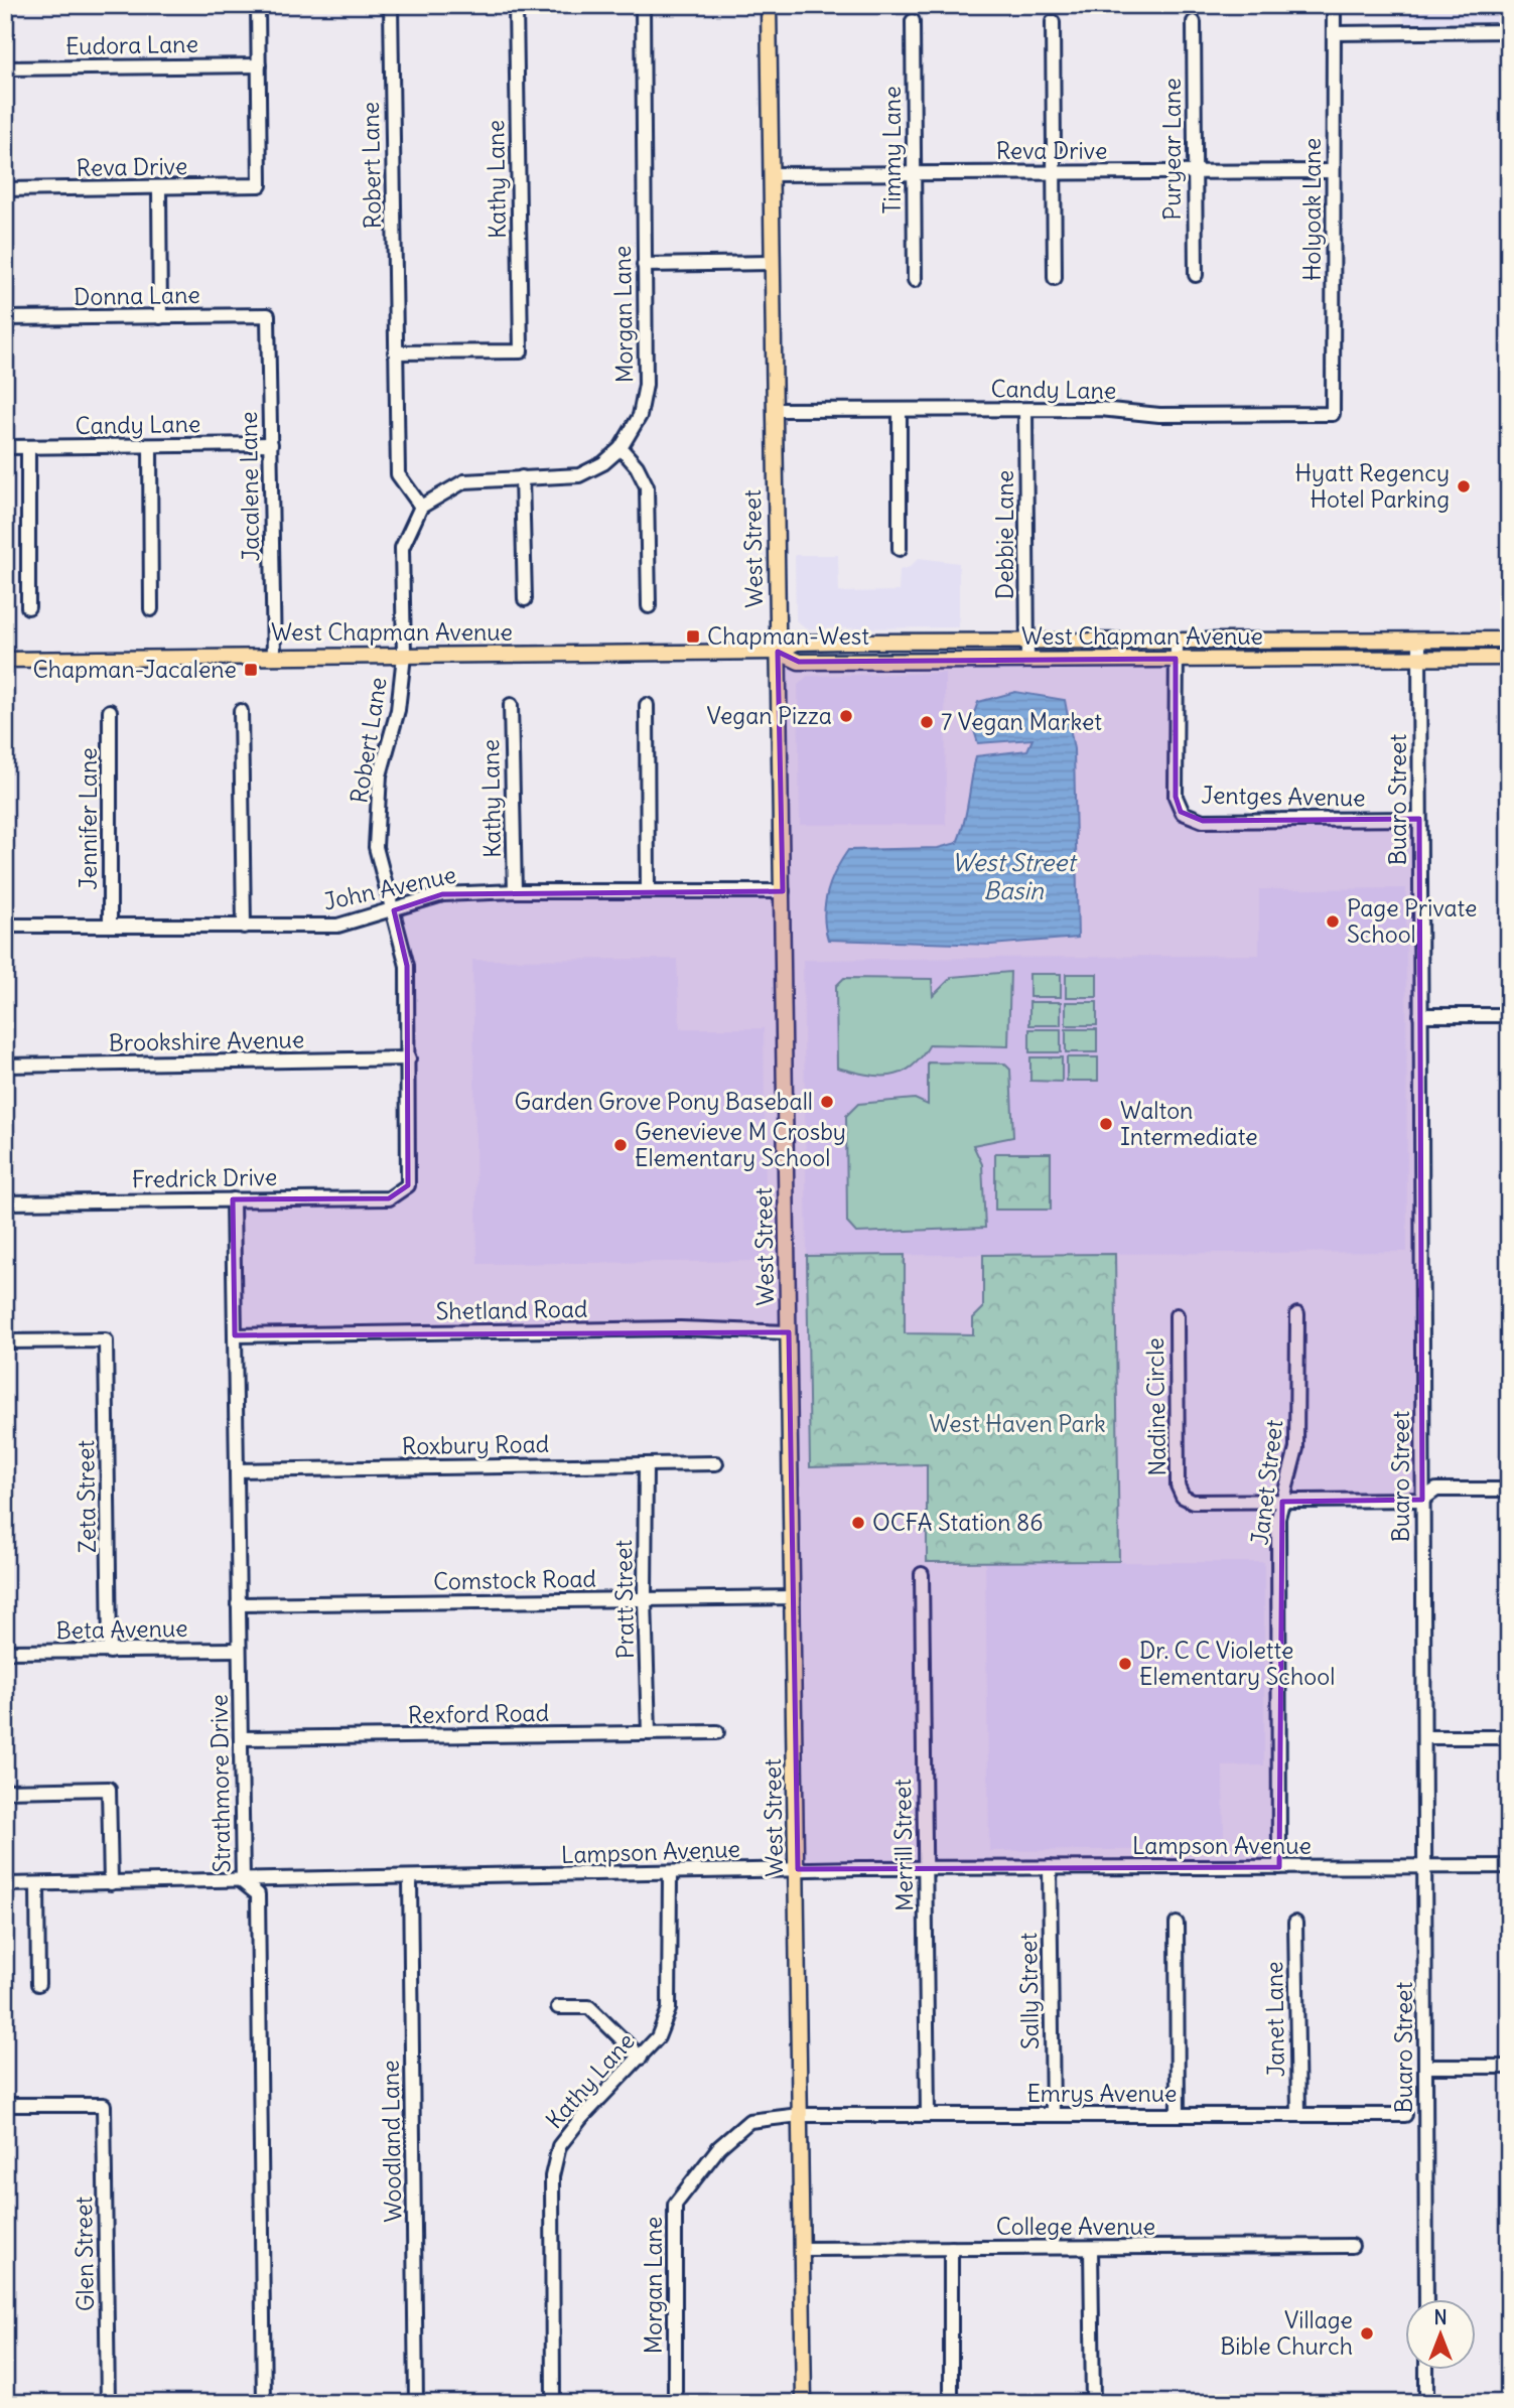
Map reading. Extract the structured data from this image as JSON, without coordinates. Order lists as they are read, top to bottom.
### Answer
{
  "streets": {
    "main road": ["West Street", "West Chapman Avenue"],
    "street": [
      "Eudora Lane",
      "Puryear Lane",
      "Timmy Lane",
      "Reva Drive",
      "Robert Lane",
      "Kathy Lane",
      "Holyoak Lane",
      "Donna Lane",
      "Morgan Lane",
      "Candy Lane",
      "Jacalene Lane",
      "Debbie Lane",
      "Jentges Avenue",
      "Buaro Street",
      "Jennifer Lane",
      "John Avenue",
      "Brookshire Avenue",
      "Fredrick Drive",
      "Shetland Road",
      "Nadine Circle",
      "Roxbury Road",
      "Janet Street",
      "Zeta Street",
      "Comstock Road",
      "Pratt Street",
      "Beta Avenue",
      "Rexford Road",
      "Strathmore Drive",
      "Merrill Street",
      "Lampson Avenue",
      "Sally Street",
      "Janet Lane",
      "Emrys Avenue",
      "Woodland Lane",
      "College Avenue",
      "Glen Street"
    ]
  },
  "crossings": [
    ["Eudora Lane", "Reva Drive"],
    ["Puryear Lane", "Reva Drive"],
    ["Timmy Lane", "Reva Drive"],
    ["Reva Drive", "Holyoak Lane"],
    ["Reva Drive", "West Street"],
    ["Robert Lane", "Kathy Lane"],
    ["Robert Lane", "West Chapman Avenue"],
    ["Robert Lane", "John Avenue"],
    ["Robert Lane", "Brookshire Avenue"],
    ["Robert Lane", "Fredrick Drive"],
    ["Kathy Lane", "John Avenue"],
    ["Kathy Lane", "Lampson Avenue"],
    ["Holyoak Lane", "Candy Lane"],
    ["Donna Lane", "Jacalene Lane"],
    ["Morgan Lane", "West Street"],
    ["Morgan Lane", "Emrys Avenue"],
    ["Candy Lane", "Jacalene Lane"],
    ["Candy Lane", "Debbie Lane"],
    ["Candy Lane", "West Street"],
    ["Jacalene Lane", "West Chapman Avenue"],
    ["Debbie Lane", "West Chapman Avenue"],
    ["West Street", "West Chapman Avenue"],
    ["West Street", "John Avenue"],
    ["West Street", "Shetland Road"],
    ["West Street", "Comstock Road"],
    ["West Street", "Lampson Avenue"],
    ["West Street", "Emrys Avenue"],
    ["West Street", "College Avenue"],
    ["West Chapman Avenue", "Jentges Avenue"],
    ["West Chapman Avenue", "Buaro Street"],
    ["Jentges Avenue", "Buaro Street"],
    ["Buaro Street", "Lampson Avenue"],
    ["Jennifer Lane", "John Avenue"],
    ["Fredrick Drive", "Strathmore Drive"],
    ["Shetland Road", "Strathmore Drive"],
    ["Nadine Circle", "Janet Street"],
    ["Roxbury Road", "Pratt Street"],
    ["Roxbury Road", "Strathmore Drive"],
    ["Janet Street", "Lampson Avenue"],
    ["Zeta Street", "Beta Avenue"],
    ["Comstock Road", "Pratt Street"],
    ["Comstock Road", "Strathmore Drive"],
    ["Pratt Street", "Rexford Road"],
    ["Beta Avenue", "Strathmore Drive"],
    ["Rexford Road", "Strathmore Drive"],
    ["Strathmore Drive", "Lampson Avenue"],
    ["Merrill Street", "Lampson Avenue"],
    ["Merrill Street", "Emrys Avenue"],
    ["Lampson Avenue", "Sally Street"],
    ["Lampson Avenue", "Woodland Lane"],
    ["Sally Street", "Emrys Avenue"],
    ["Janet Lane", "Emrys Avenue"]
  ],
  "water": ["West Street Basin"],
  "parks": ["West Haven Park"],
  "places": {
    "other": [
      "Hyatt Regency Hotel Parking",
      "Vegan Pizza",
      "7 Vegan Market",
      "Page Private School",
      "Garden Grove Pony Baseball",
      "Walton Intermediate",
      "Genevieve M Crosby Elementary School",
      "OCFA Station 86",
      "Dr. C C Violette Elementary School",
      "Village Bible Church"
    ],
    "transit": ["Chapman-West", "Chapman-Jacalene"]
  },
  "north": "top"
}
